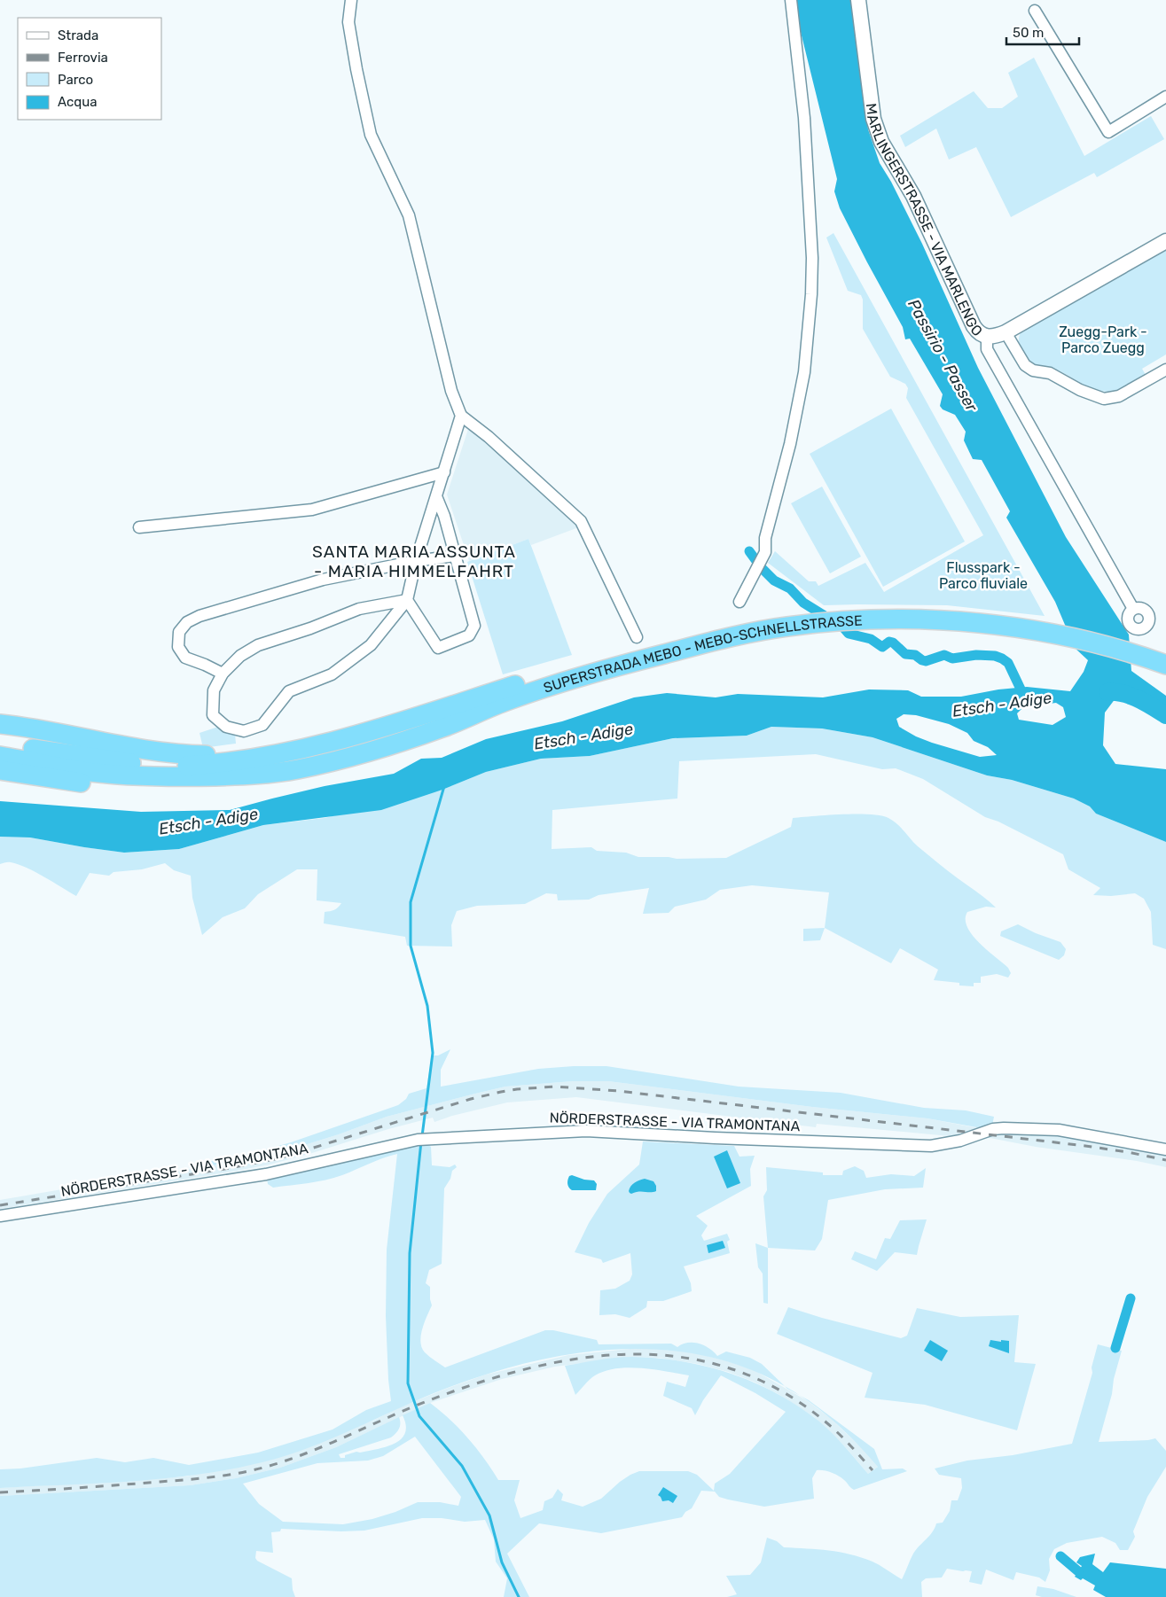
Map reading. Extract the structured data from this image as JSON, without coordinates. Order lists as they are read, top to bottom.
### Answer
{
  "streets": {
    "highway": ["SUPERSTRADA MEBO - MEBO-SCHNELLSTRASSE"],
    "street": ["MARLINGERSTRASSE - VIA MARLENGO", "NÖRDERSTRASSE - VIA TRAMONTANA"]
  },
  "districts": ["SANTA MARIA ASSUNTA - MARIA HIMMELFAHRT"],
  "water": ["Passirio - Passer", "Etsch - Adige"],
  "parks": ["Zuegg-Park - Parco Zuegg", "Flusspark - Parco fluviale"],
  "legend": [
    "Strada",
    "Ferrovia",
    "Parco",
    "Acqua"
  ],
  "scale_bar": "50 m"
}
